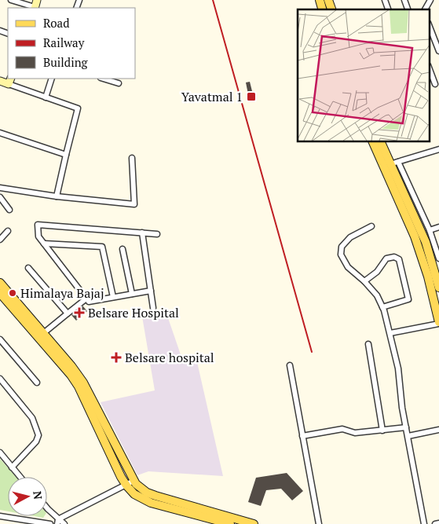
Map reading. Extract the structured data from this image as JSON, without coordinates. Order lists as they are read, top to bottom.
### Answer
{
  "places": {
    "transit": ["Yavatmal 1"],
    "other": ["Himalaya Bajaj"],
    "health": ["Belsare Hospital", "Belsare hospital"]
  },
  "legend": ["Road", "Railway", "Building"],
  "north": "right"
}
